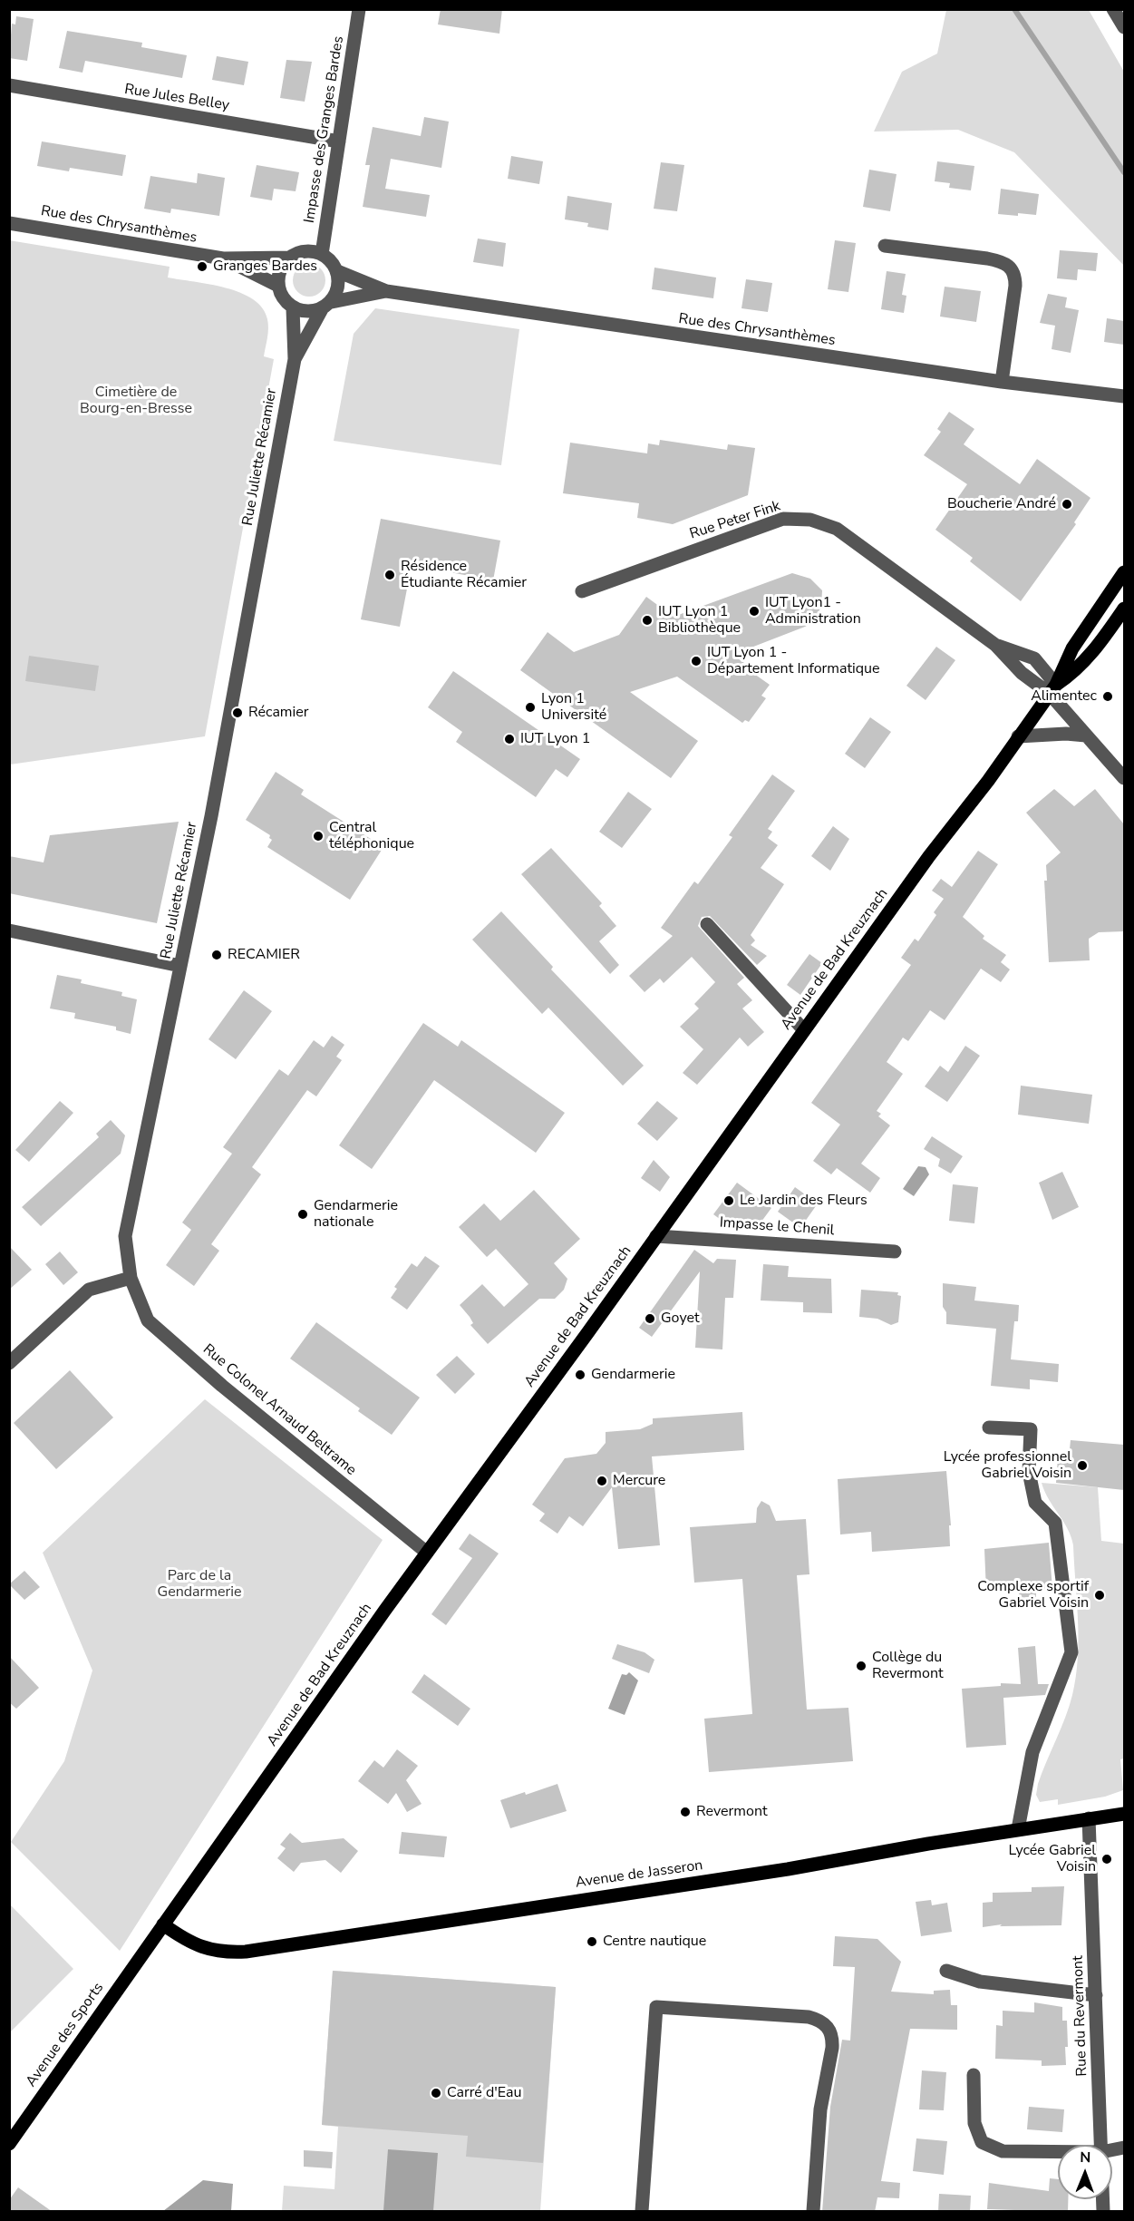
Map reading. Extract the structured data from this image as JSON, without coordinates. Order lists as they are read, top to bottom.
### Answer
{
  "streets": {
    "main road": ["Avenue de Bad Kreuznach", "Avenue de Jasseron", "Avenue des Sports"],
    "street": [
      "Rue Jules Belley",
      "Impasse des Granges Bardes",
      "Rue des Chrysanthèmes",
      "Rue Juliette Récamier",
      "Rue Peter Fink",
      "Impasse le Chenil",
      "Rue Colonel Arnaud Beltrame",
      "Rue du Revermont"
    ]
  },
  "crossings": [
    ["Rue Jules Belley", "Impasse des Granges Bardes"],
    ["Impasse des Granges Bardes", "Rue des Chrysanthèmes"],
    ["Impasse des Granges Bardes", "Rue Juliette Récamier"],
    ["Rue des Chrysanthèmes", "Rue Juliette Récamier"],
    ["Rue Juliette Récamier", "Rue Colonel Arnaud Beltrame"],
    ["Rue Peter Fink", "Avenue de Bad Kreuznach"],
    ["Avenue de Bad Kreuznach", "Impasse le Chenil"],
    ["Avenue de Bad Kreuznach", "Rue Colonel Arnaud Beltrame"],
    ["Avenue de Bad Kreuznach", "Avenue de Jasseron"],
    ["Avenue de Bad Kreuznach", "Avenue des Sports"],
    ["Avenue de Jasseron", "Rue du Revermont"]
  ],
  "parks": ["Cimetière de Bourg-en-Bresse", "Parc de la Gendarmerie"],
  "places": [
    "Granges Bardes",
    "Boucherie André",
    "Résidence Étudiante Récamier",
    "IUT Lyon1 - Administration",
    "IUT Lyon 1 Bibliothèque",
    "IUT Lyon 1 - Département Informatique",
    "Alimentec",
    "Lyon 1 Université",
    "Récamier",
    "IUT Lyon 1",
    "Central téléphonique",
    "RECAMIER",
    "Le Jardin des Fleurs",
    "Gendarmerie nationale",
    "Goyet",
    "Gendarmerie",
    "Lycée professionnel Gabriel Voisin",
    "Mercure",
    "Complexe sportif Gabriel Voisin",
    "Collège du Revermont",
    "Revermont",
    "Lycée Gabriel Voisin",
    "Centre nautique",
    "Carré d'Eau"
  ],
  "north": "top"
}
